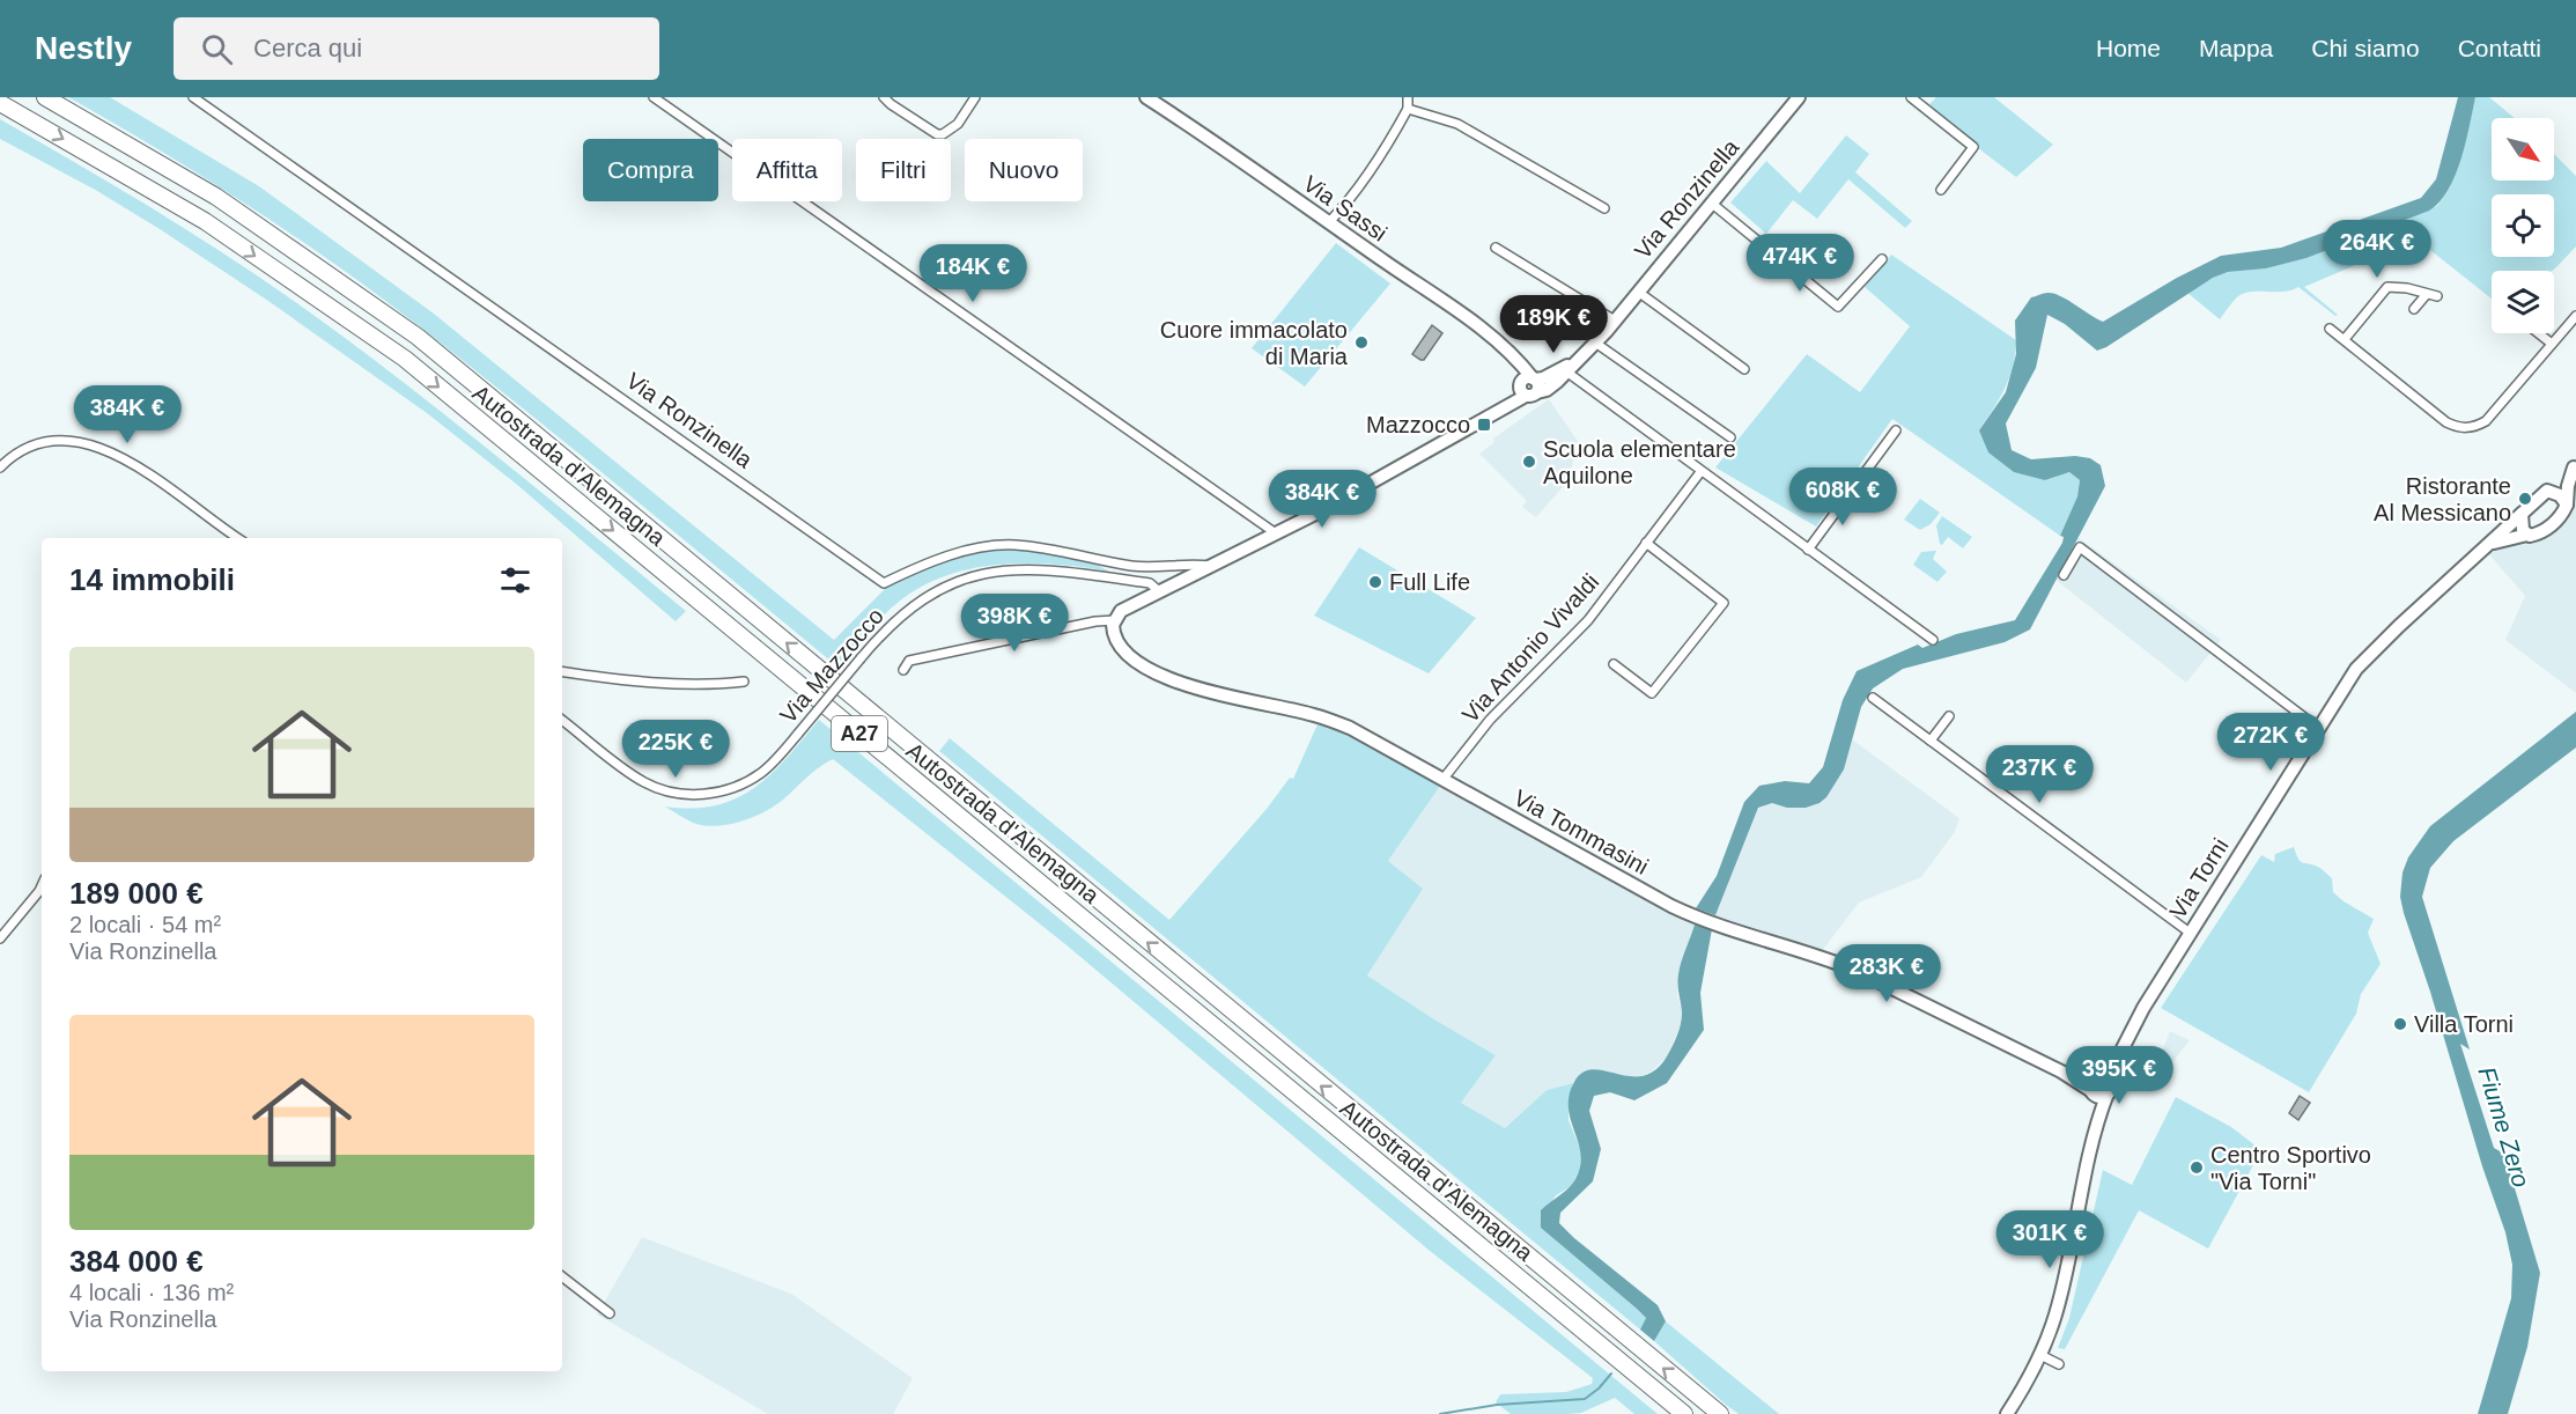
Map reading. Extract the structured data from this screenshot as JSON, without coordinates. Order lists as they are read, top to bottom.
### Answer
{
  "streets": {
    "highway": ["Autostrada d'Alemagna", "A27"],
    "street": [
      "Via Ronzinella",
      "Via Sassi",
      "Via Antonio Vivaldi",
      "Via Mazzocco",
      "Via Tommasini",
      "Via Torni"
    ]
  },
  "crossings": [
    ["Via Ronzinella", "Via Sassi"],
    ["Via Ronzinella", "Via Mazzocco"],
    ["Via Ronzinella", "Via Tommasini"],
    ["Via Antonio Vivaldi", "Via Tommasini"],
    ["Via Tommasini", "Via Torni"]
  ],
  "water": ["Fiume Zero"],
  "places": {
    "other": [
      "Cuore immacolato di Maria",
      "Scuola elementare Aquilone",
      "Ristorante Al Messicano",
      "Full Life",
      "Villa Torni",
      "Centro Sportivo \"Via Torni\""
    ],
    "transit": ["Mazzocco"]
  },
  "north": "bottom right",
  "page": {
    "header": "Nestly",
    "search": "Cerca qui",
    "nav": [
      "Home",
      "Mappa",
      "Chi siamo",
      "Contatti"
    ],
    "chip": [
      "Compra",
      "Affitta",
      "Filtri",
      "Nuovo"
    ],
    "price": [
      "264K €",
      "474K €",
      "184K €",
      "189K €",
      "384K €",
      "608K €",
      "384K €",
      "398K €",
      "272K €",
      "225K €",
      "237K €",
      "283K €",
      "395K €",
      "301K €"
    ],
    "heading": "14 immobili",
    "list": [
      {
        "name": "189 000 €",
        "note": "2 locali · 54 m² · Via Ronzinella"
      },
      {
        "name": "384 000 €",
        "note": "4 locali · 136 m² · Via Ronzinella"
      }
    ]
  }
}
